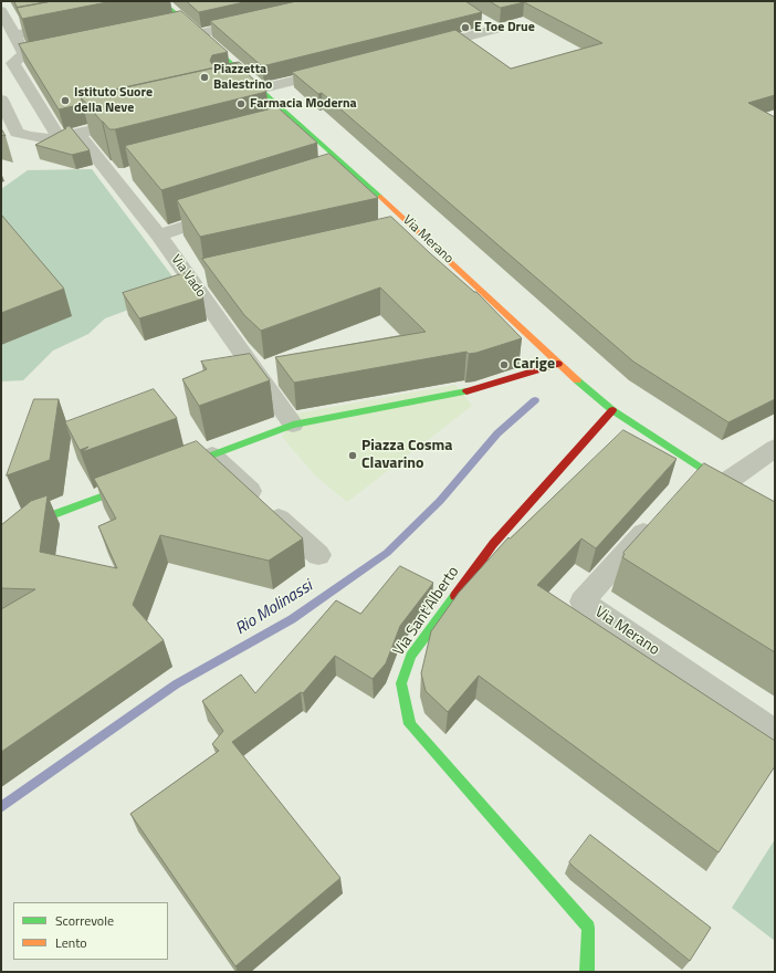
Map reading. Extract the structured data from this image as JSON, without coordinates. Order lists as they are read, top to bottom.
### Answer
{
  "streets": {
    "main road": ["Via Merano", "Via Sant'Alberto"],
    "street": ["Via Vado"]
  },
  "crossings": [
    ["Via Merano", "Via Sant'Alberto"]
  ],
  "water": ["Rio Molinassi"],
  "places": [
    "E Toe Drue",
    "Piazzetta Balestrino",
    "Istituto Suore della Neve",
    "Farmacia Moderna",
    "Carige",
    "Piazza Cosma Clavarino"
  ],
  "legend": ["Scorrevole", "Lento"]
}
